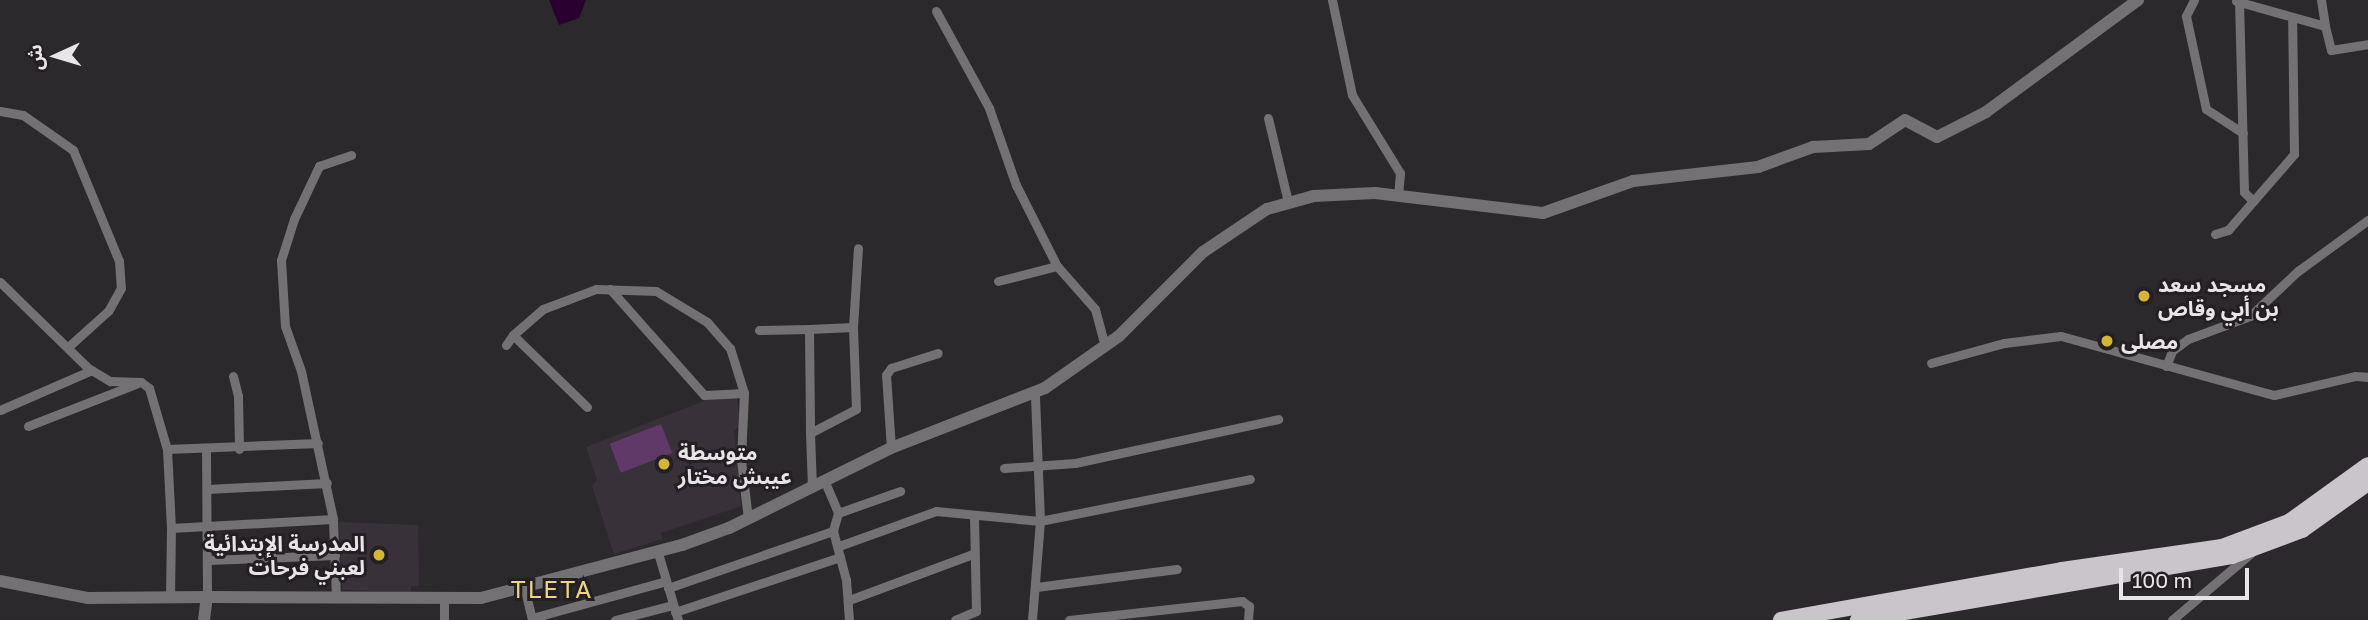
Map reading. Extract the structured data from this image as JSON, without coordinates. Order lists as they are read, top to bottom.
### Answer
{
  "districts": ["TLETA"],
  "places": [
    "مسجد سعد بن أبي وقاص",
    "مصلى",
    "متوسطة عيبش مختار",
    "المدرسة الإبتدائية لعبني فرحات"
  ],
  "scale_bar": "100 m",
  "north": "left"
}
